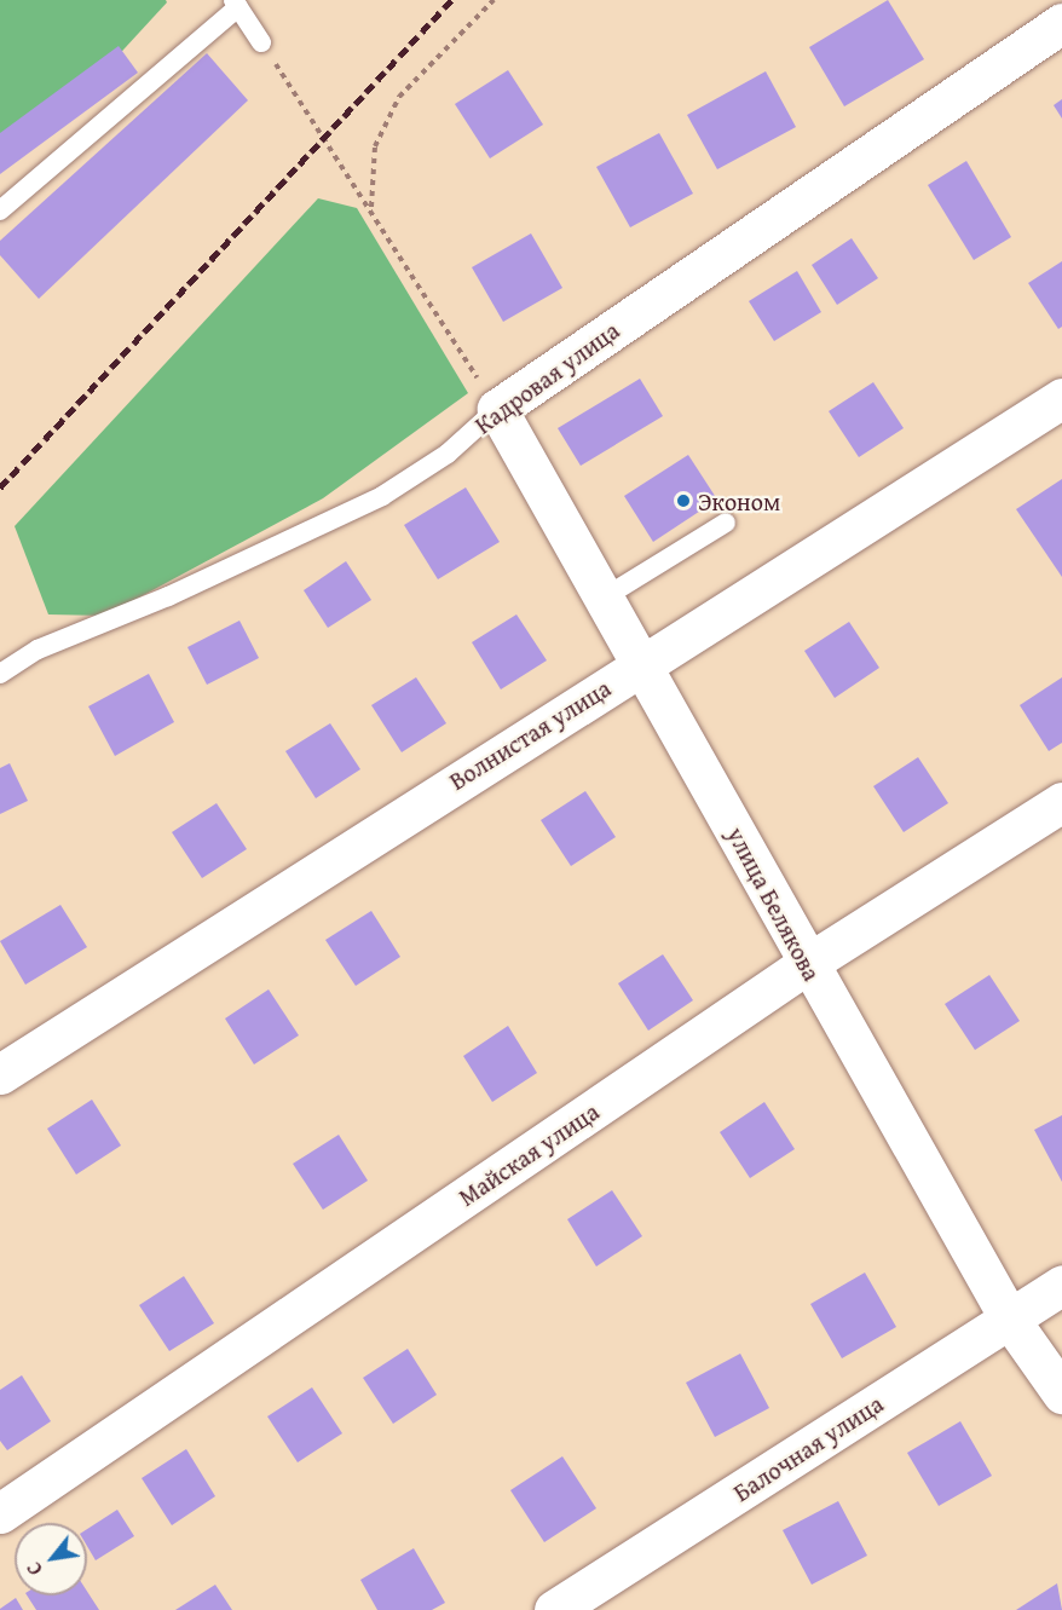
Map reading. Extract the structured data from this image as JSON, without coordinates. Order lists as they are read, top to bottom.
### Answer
{
  "streets": {
    "street": [
      "Кадровая улица",
      "Волнистая улица",
      "улица Белякова",
      "Майская улица",
      "Балочная улица"
    ]
  },
  "crossings": [
    ["Кадровая улица", "улица Белякова"],
    ["Волнистая улица", "улица Белякова"],
    ["улица Белякова", "Майская улица"],
    ["улица Белякова", "Балочная улица"]
  ],
  "places": ["Эконом"],
  "north": "bottom left"
}
